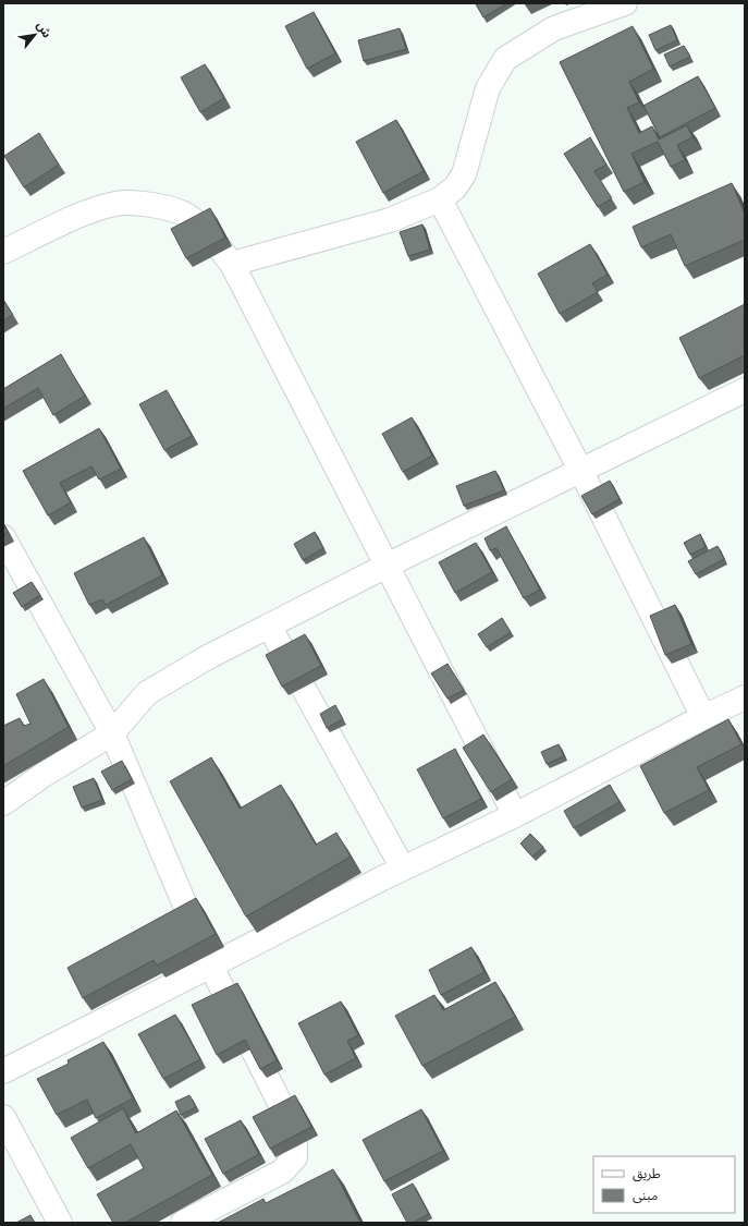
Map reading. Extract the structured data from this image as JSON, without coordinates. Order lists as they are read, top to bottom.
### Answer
{
  "legend": ["طريق", "مبنى"],
  "north": "top right"
}
